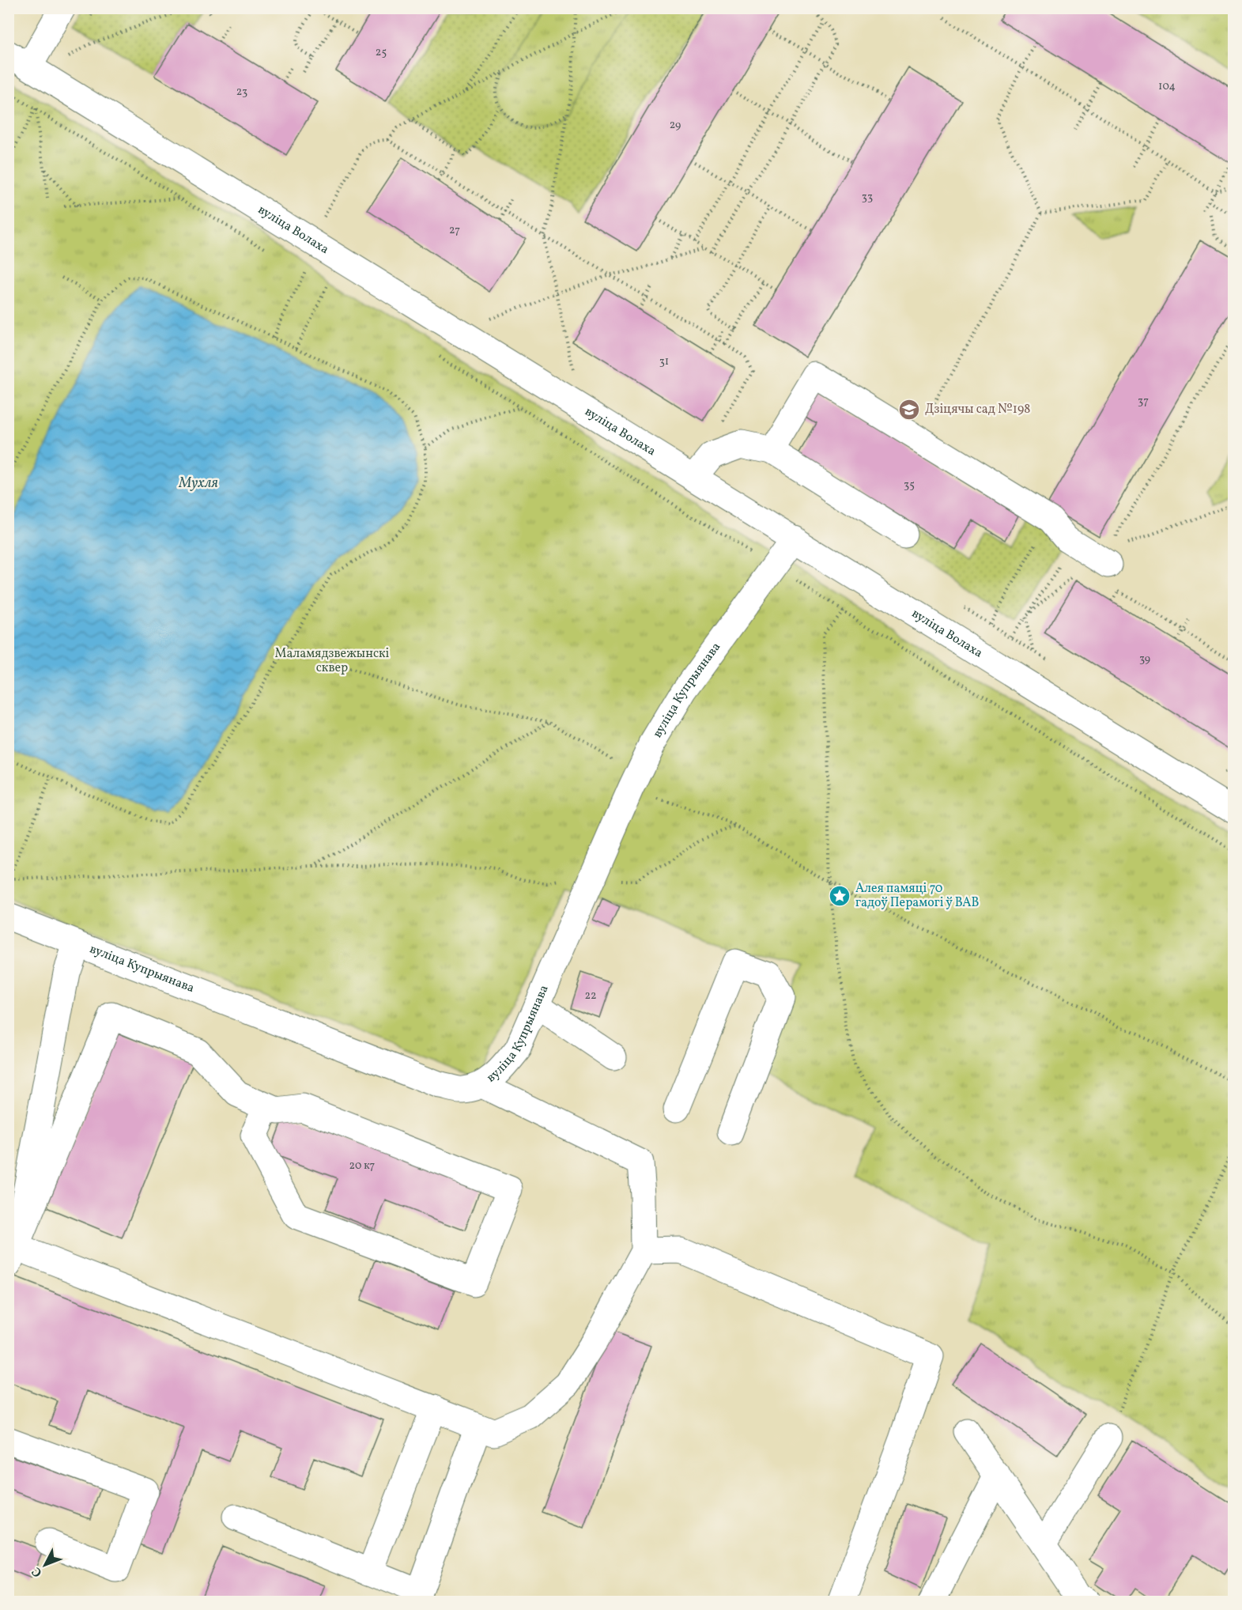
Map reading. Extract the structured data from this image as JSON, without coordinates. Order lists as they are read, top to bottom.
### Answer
{
  "streets": {
    "street": ["вуліца Волаха", "вуліца Купрыянава"]
  },
  "crossings": [
    ["вуліца Волаха", "вуліца Купрыянава"]
  ],
  "water": ["Мухля"],
  "parks": ["Маламядзвежынскі сквер"],
  "places": {
    "school or university": ["Дзіцячы сад №198"],
    "place": ["Алея памяці 70 гадоў Перамогі ў ВАВ"]
  },
  "house_numbers": [
    "25",
    "104",
    "23",
    "29",
    "33",
    "27",
    "31",
    "37",
    "35",
    "39",
    "22",
    "20 к7"
  ],
  "north": "bottom left"
}
